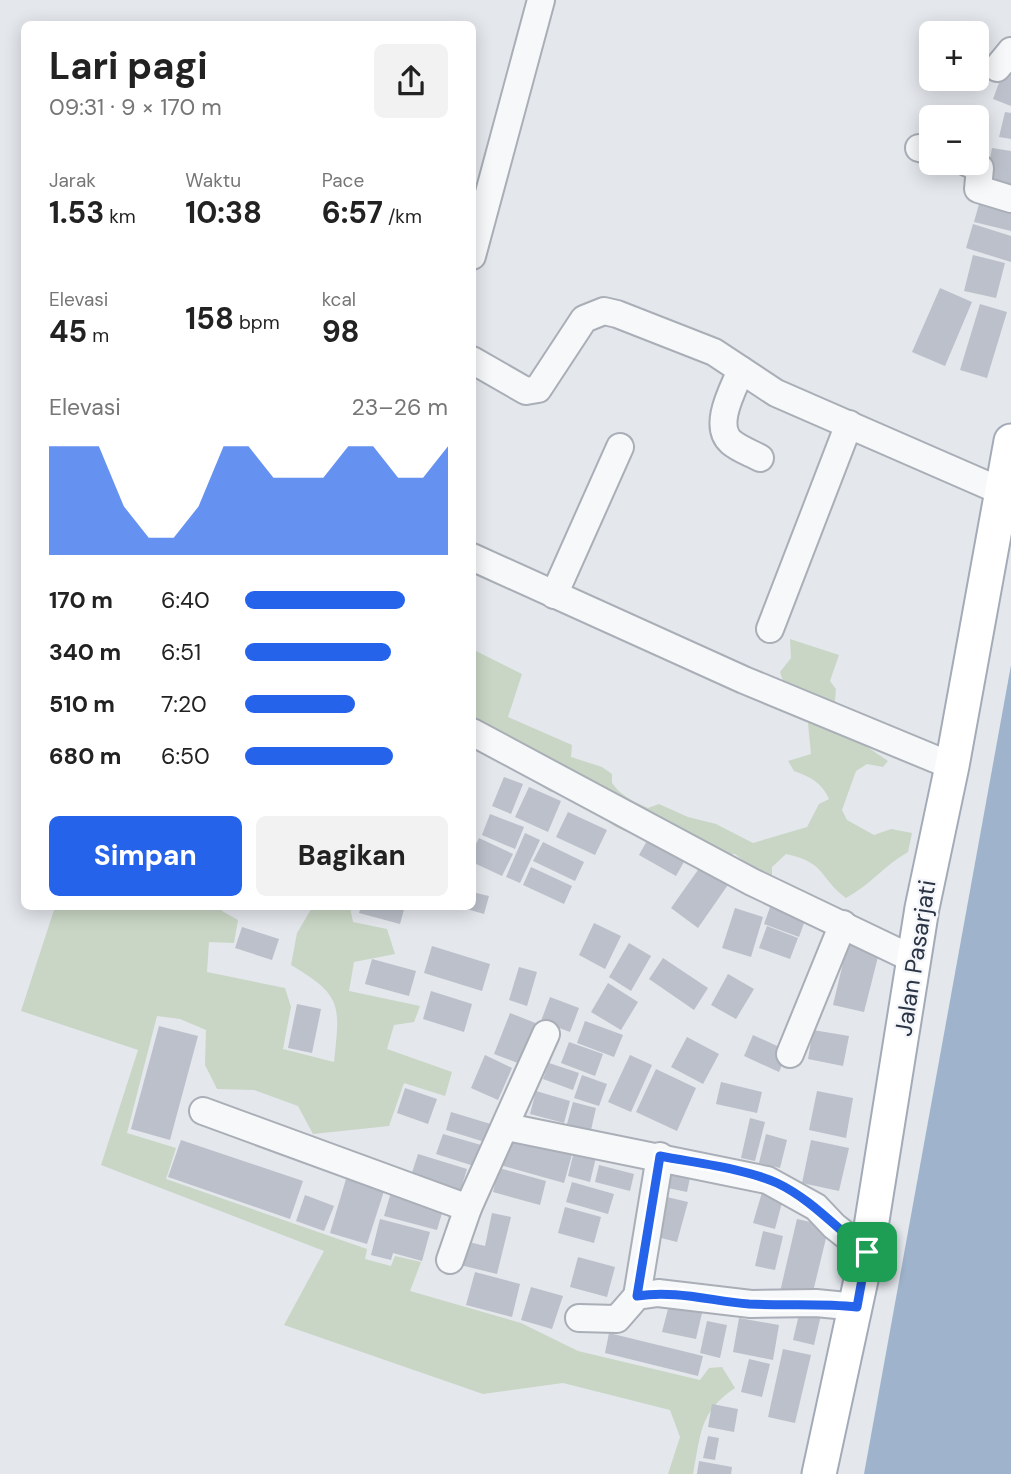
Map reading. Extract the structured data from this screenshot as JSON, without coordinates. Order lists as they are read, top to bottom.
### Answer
{
  "streets": {
    "main road": ["Jalan Pasarjati"]
  },
  "page": {
    "map_buttons": ["+", "−"],
    "heading": ["Lari pagi", "09:31 · 9 × 170 m"],
    "stats": [
      ["Jarak", "1.53 km"],
      ["Waktu", "10:38"],
      ["Pace", "6:57 /km"],
      ["Elevasi", "45 m"],
      ["158 bpm"],
      ["kcal", "98"]
    ],
    "chart": ["Elevasi", "23–26 m"],
    "list": [
      {
        "name": "170 m",
        "note": "6:40"
      },
      {
        "name": "340 m",
        "note": "6:51"
      },
      {
        "name": "510 m",
        "note": "7:20"
      },
      {
        "name": "680 m",
        "note": "6:50"
      }
    ],
    "buttons": ["Simpan", "Bagikan"]
  }
}
